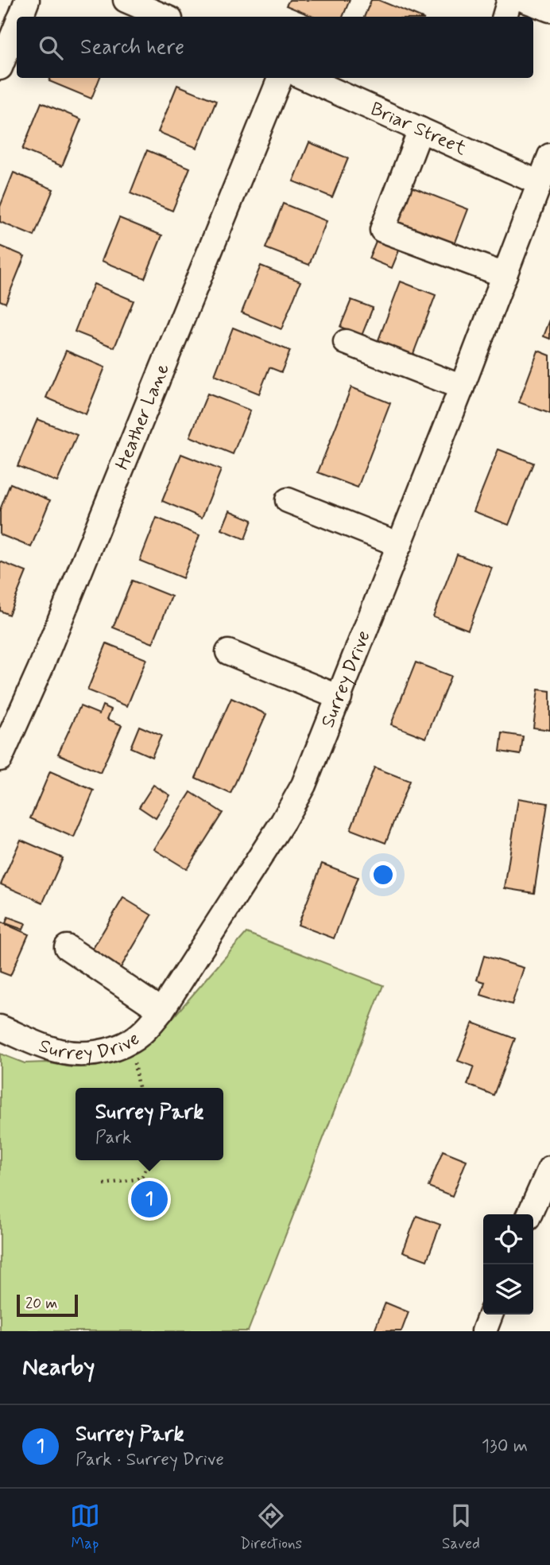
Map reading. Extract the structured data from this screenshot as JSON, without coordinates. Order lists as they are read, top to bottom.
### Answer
{
  "streets": {
    "street": ["Briar Street", "Heather Lane", "Surrey Drive"]
  },
  "crossings": [
    ["Briar Street", "Surrey Drive"]
  ],
  "scale_bar": "20 m",
  "page": {
    "search": "Search here",
    "popup": ["Surrey Park", "Park"],
    "pins": "1",
    "scale": "20 m",
    "heading": "Nearby",
    "list": [
      {
        "mark": "1",
        "name": "Surrey Park",
        "note": "Park · Surrey Drive",
        "value": "130 m"
      }
    ],
    "nav": ["Map", "Directions", "Saved"]
  }
}
